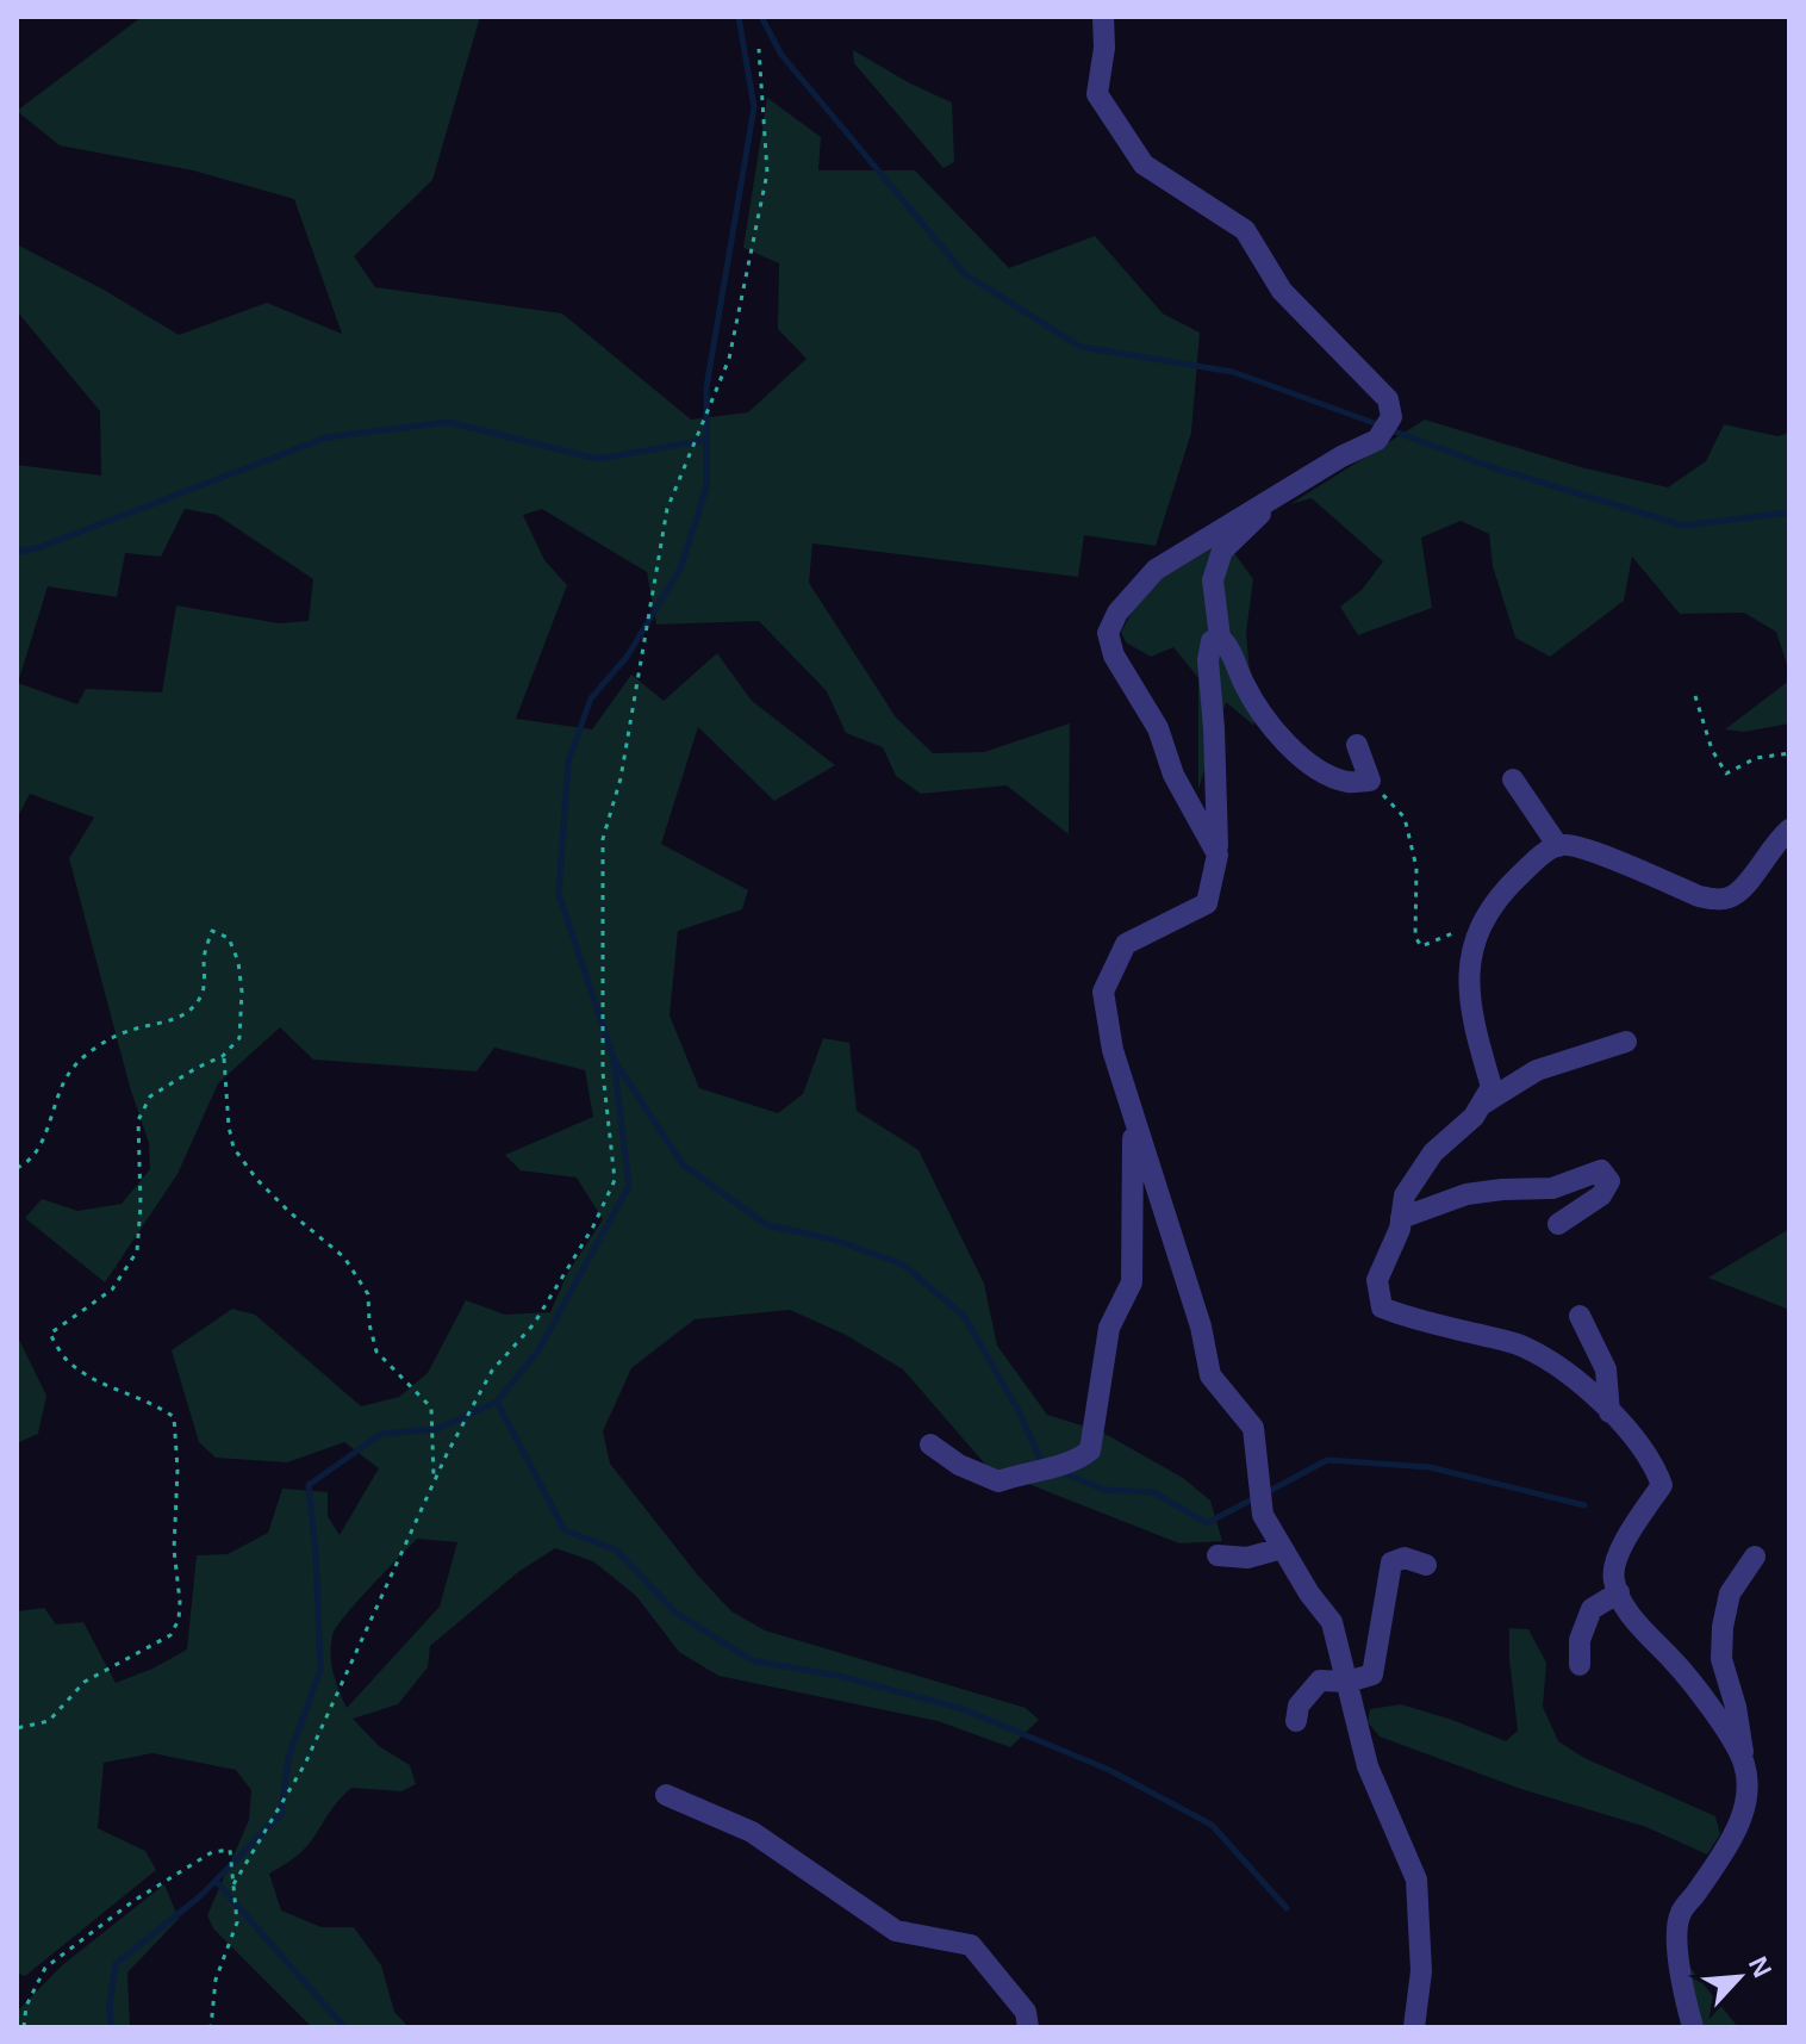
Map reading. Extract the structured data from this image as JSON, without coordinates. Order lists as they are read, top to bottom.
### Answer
{
  "north": "top right"
}
